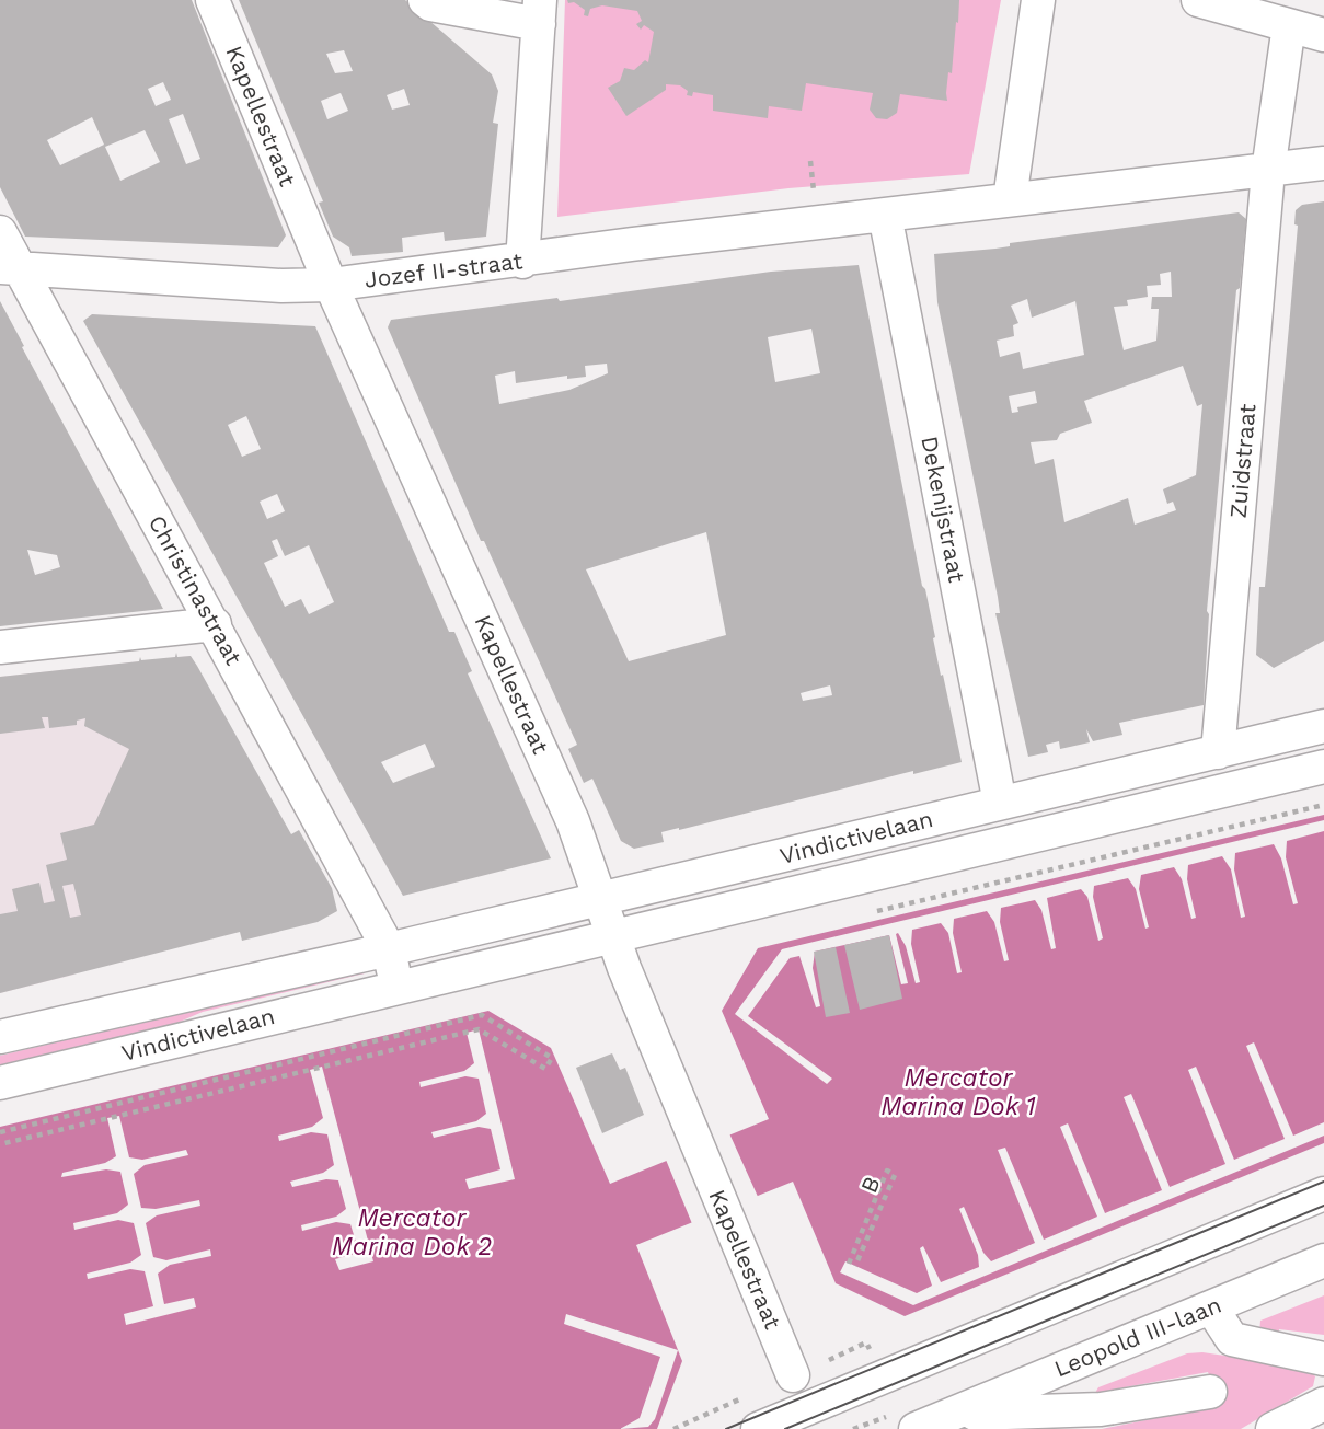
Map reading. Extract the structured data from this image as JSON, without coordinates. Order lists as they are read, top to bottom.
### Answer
{
  "streets": {
    "street": [
      "Kapellestraat",
      "Jozef II-straat",
      "Zuidstraat",
      "Dekenijstraat",
      "Christinastraat",
      "Vindictivelaan",
      "Leopold III-laan"
    ],
    "path": ["B"]
  },
  "crossings": [
    ["Kapellestraat", "Jozef II-straat"],
    ["Kapellestraat", "Vindictivelaan"],
    ["Jozef II-straat", "Zuidstraat"],
    ["Jozef II-straat", "Dekenijstraat"],
    ["Jozef II-straat", "Christinastraat"],
    ["Zuidstraat", "Vindictivelaan"],
    ["Dekenijstraat", "Vindictivelaan"],
    ["Christinastraat", "Vindictivelaan"]
  ],
  "water": ["Mercator Marina Dok 1", "Mercator Marina Dok 2"]
}
